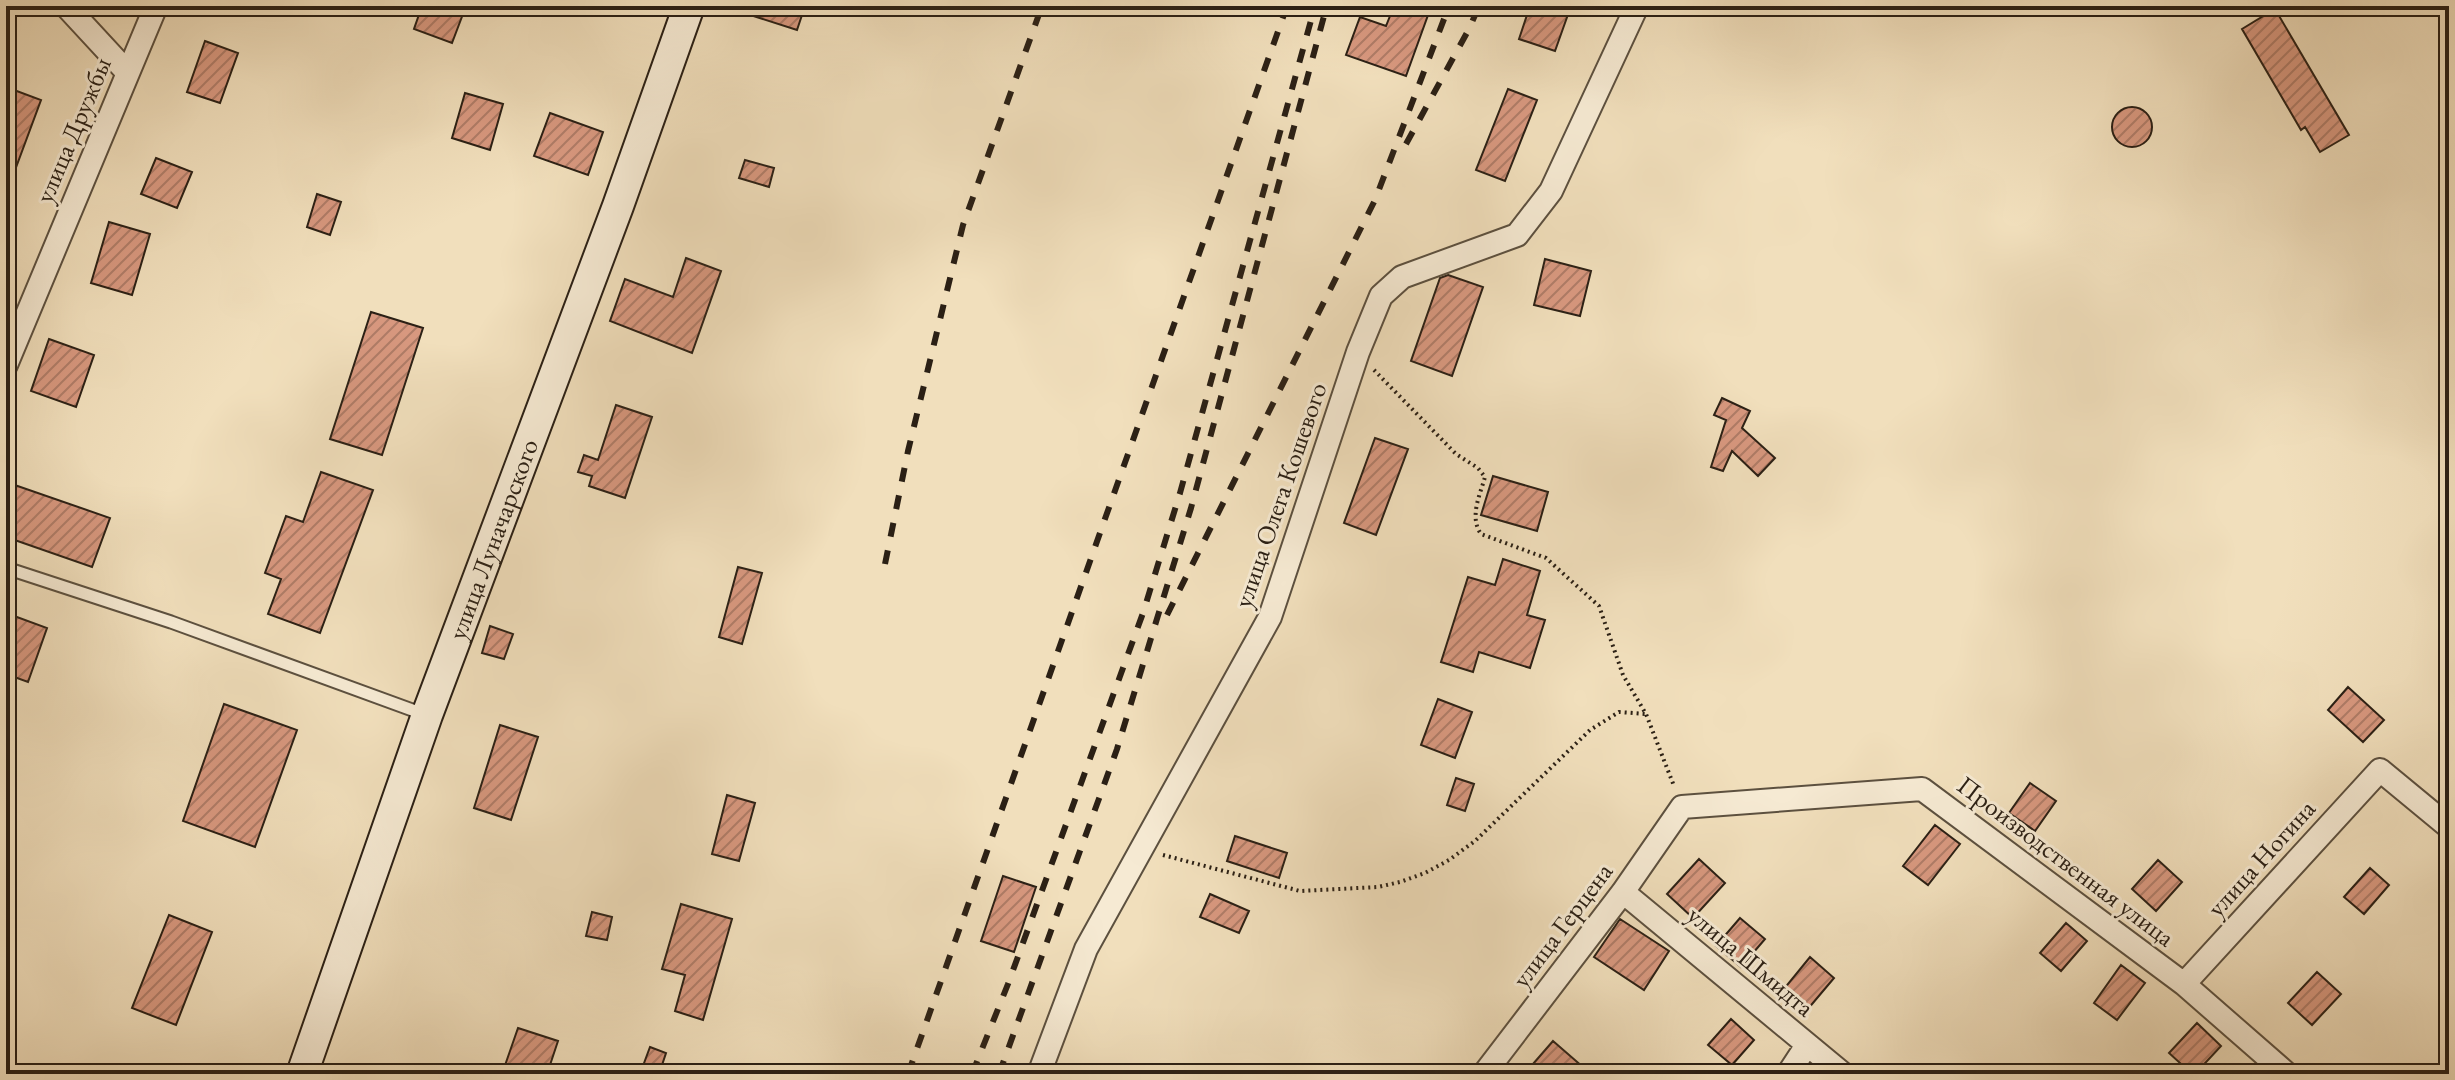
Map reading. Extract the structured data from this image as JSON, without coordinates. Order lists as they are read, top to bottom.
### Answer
{
  "streets": {
    "street": [
      "улица Дружбы",
      "улица Олега Кошевого",
      "улица Луначарского",
      "улица Ногина",
      "Производственная улица",
      "улица Герцена",
      "улица Шмидта"
    ]
  },
  "crossings": [
    ["улица Ногина", "Производственная улица"],
    ["Производственная улица", "улица Герцена"],
    ["улица Герцена", "улица Шмидта"]
  ]
}
